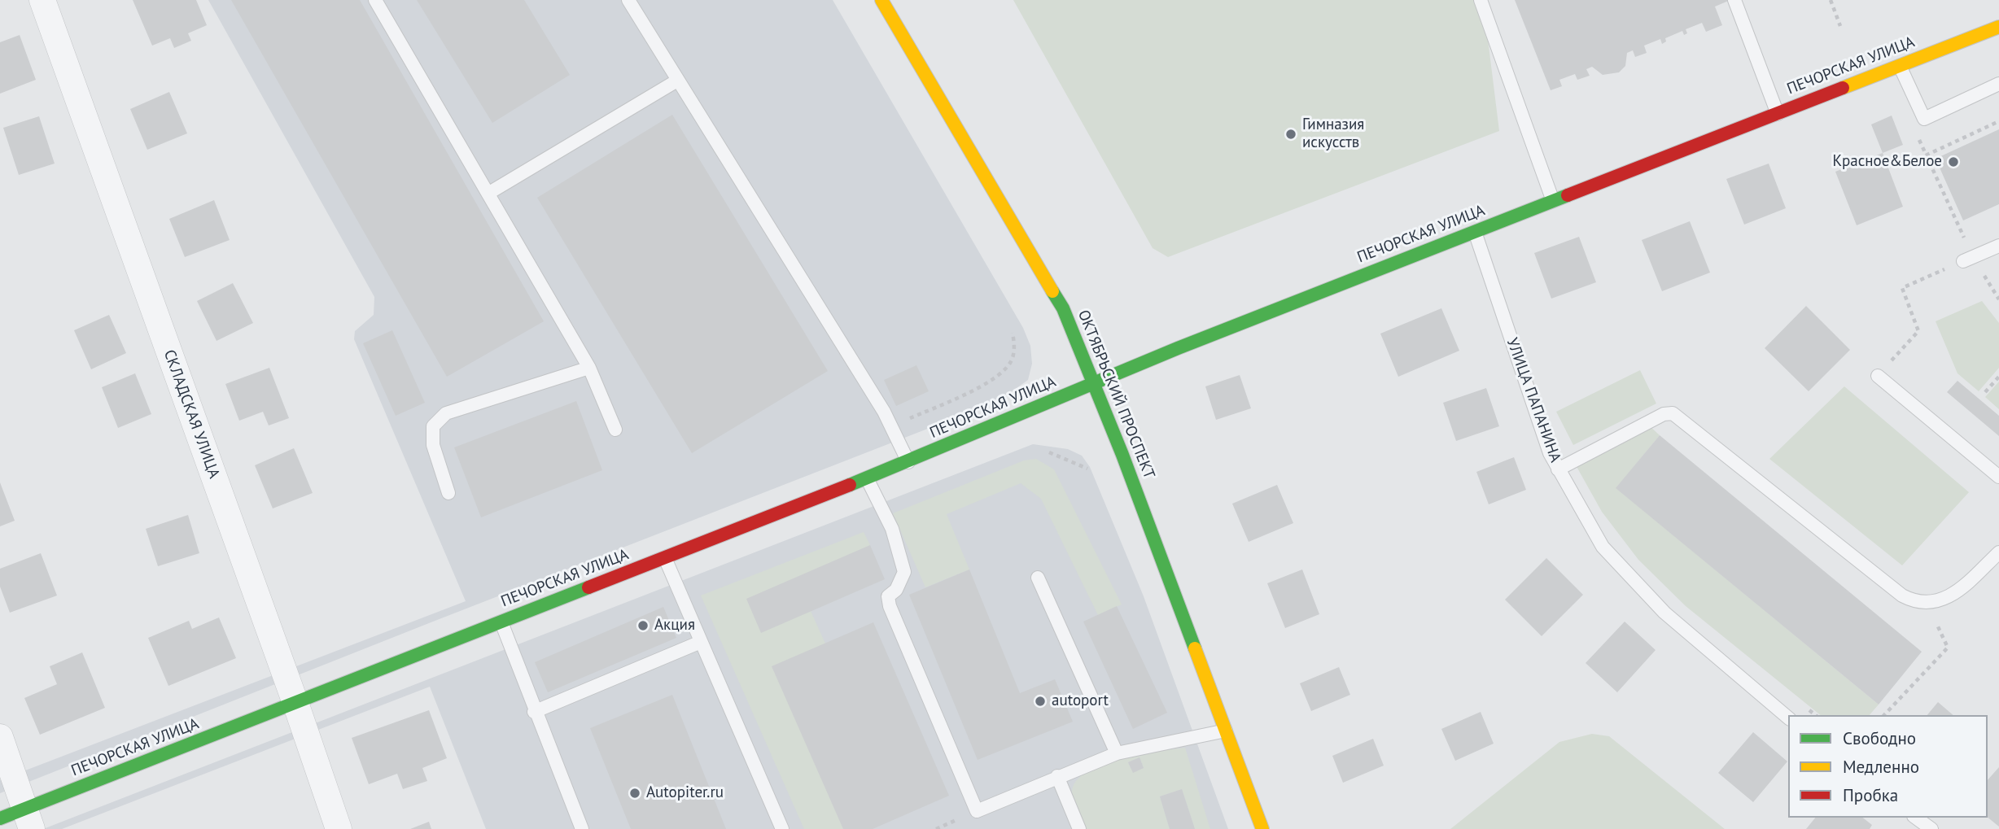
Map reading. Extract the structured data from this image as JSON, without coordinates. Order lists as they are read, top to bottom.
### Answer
{
  "streets": {
    "street": ["ПЕЧОРСКАЯ УЛИЦА", "ОКТЯБРЬСКИЙ ПРОСПЕКТ", "СКЛАДСКАЯ УЛИЦА"],
    "lane": ["УЛИЦА ПАПАНИНА"]
  },
  "crossings": [
    ["ПЕЧОРСКАЯ УЛИЦА", "ОКТЯБРЬСКИЙ ПРОСПЕКТ"],
    ["ПЕЧОРСКАЯ УЛИЦА", "УЛИЦА ПАПАНИНА"],
    ["ПЕЧОРСКАЯ УЛИЦА", "СКЛАДСКАЯ УЛИЦА"]
  ],
  "places": [
    "Гимназия искусств",
    "Красное&Белое",
    "Акция",
    "autoport",
    "Autopiter.ru"
  ],
  "legend": ["Свободно", "Медленно", "Пробка"]
}
